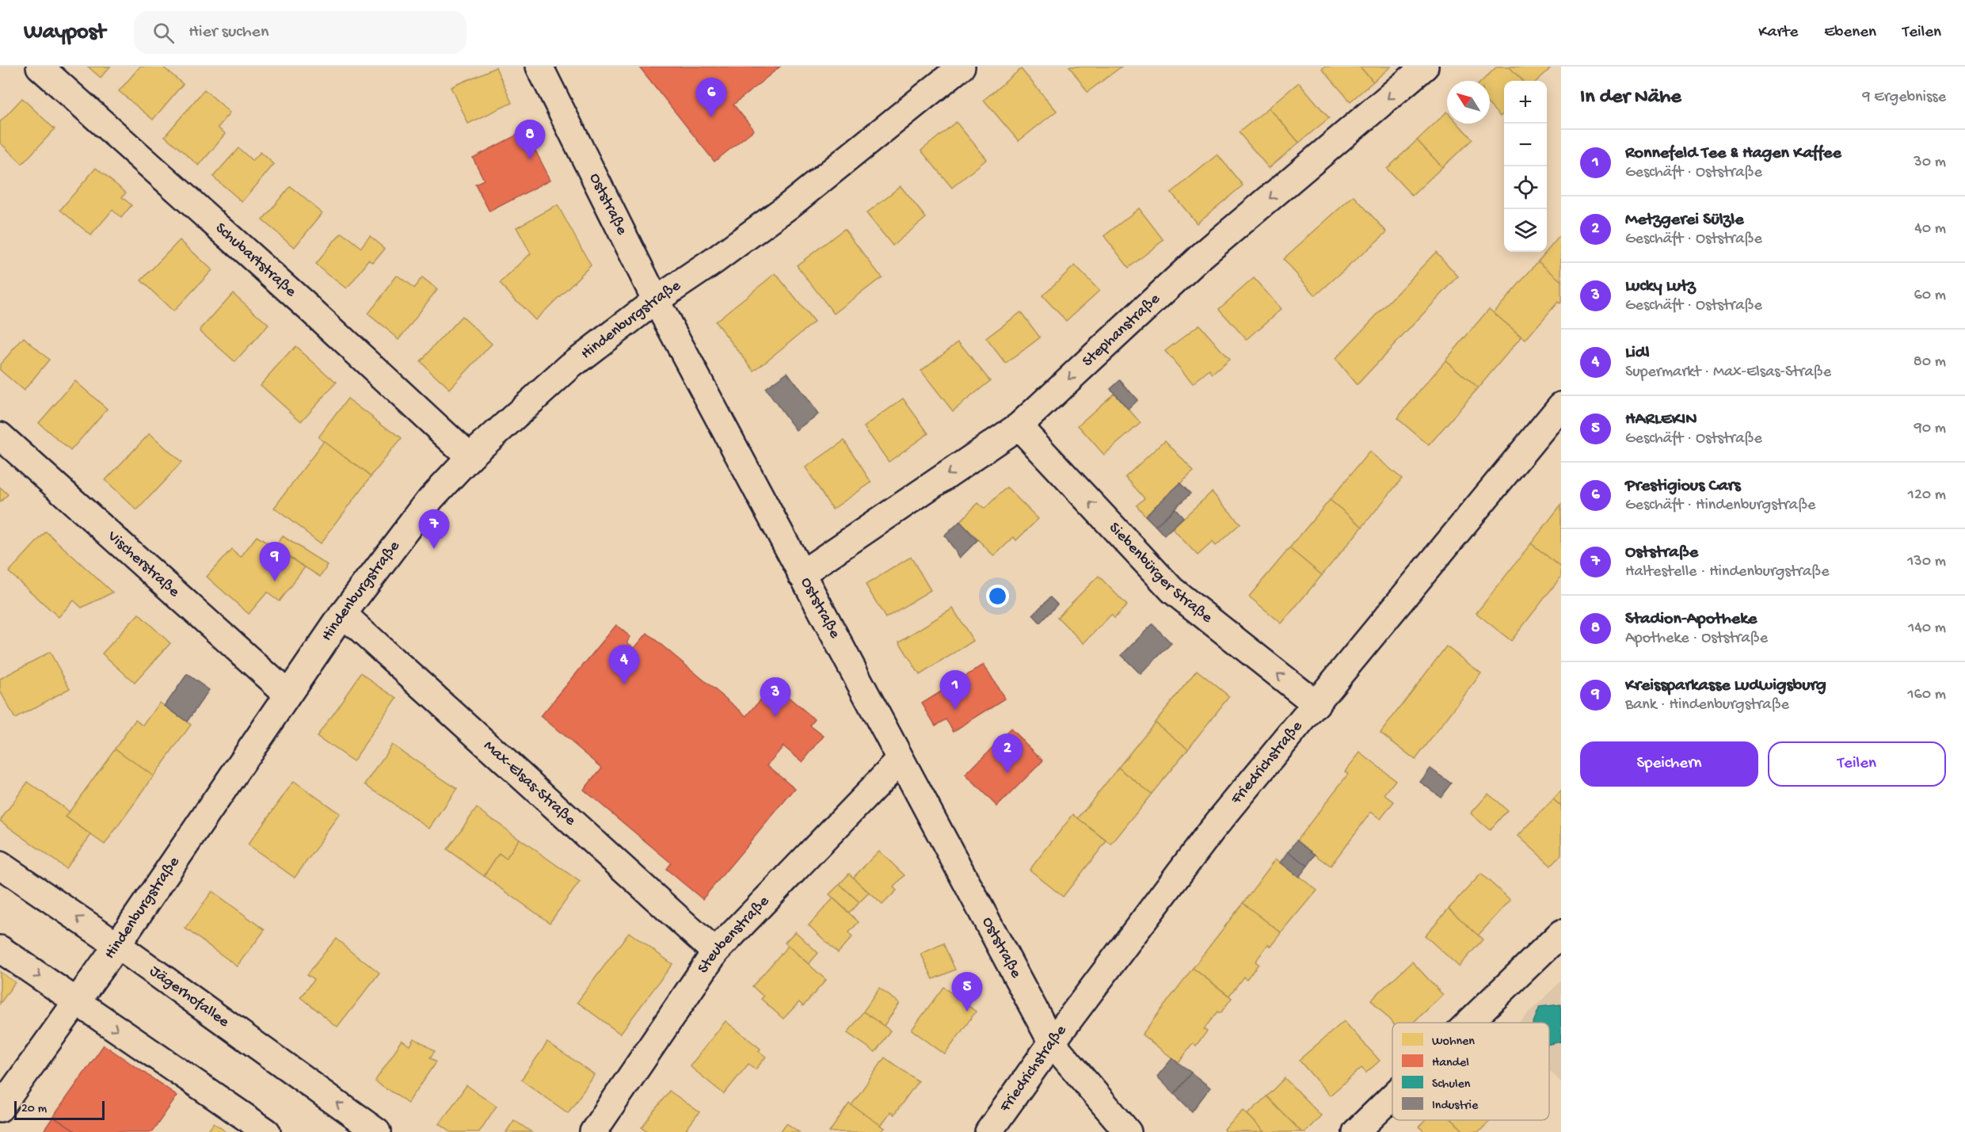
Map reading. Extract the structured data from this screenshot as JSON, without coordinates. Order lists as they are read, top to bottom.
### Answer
{
  "streets": {
    "street": [
      "Oststraße",
      "Schubartstraße",
      "Hindenburgstraße",
      "Stephanstraße",
      "Vischerstraße",
      "Siebenbürger Straße",
      "Friedrichstraße",
      "Max-Elsas-Straße",
      "Steubenstraße",
      "Jägerhofallee"
    ]
  },
  "crossings": [
    ["Oststraße", "Hindenburgstraße"],
    ["Oststraße", "Stephanstraße"],
    ["Oststraße", "Friedrichstraße"],
    ["Oststraße", "Steubenstraße"],
    ["Schubartstraße", "Hindenburgstraße"],
    ["Hindenburgstraße", "Vischerstraße"],
    ["Hindenburgstraße", "Max-Elsas-Straße"],
    ["Hindenburgstraße", "Jägerhofallee"],
    ["Stephanstraße", "Siebenbürger Straße"],
    ["Siebenbürger Straße", "Friedrichstraße"],
    ["Max-Elsas-Straße", "Steubenstraße"]
  ],
  "one_way": ["Stephanstraße", "Siebenbürger Straße"],
  "legend": [
    "Wohnen",
    "Handel",
    "Schulen",
    "Industrie"
  ],
  "scale_bar": "20 m",
  "north": "top left",
  "page": {
    "header": "Waypost",
    "search": "Hier suchen",
    "nav": ["Karte", "Ebenen", "Teilen"],
    "heading": ["In der Nähe", "9 Ergebnisse"],
    "pins": [
      "6",
      "8",
      "7",
      "9",
      "4",
      "1",
      "3",
      "2",
      "5"
    ],
    "map_buttons": ["+", "−"],
    "list": [
      {
        "mark": "1",
        "name": "Ronnefeld Tee & Hagen Kaffee",
        "note": "Geschäft · Oststraße",
        "value": "30 m"
      },
      {
        "mark": "2",
        "name": "Metzgerei Sülzle",
        "note": "Geschäft · Oststraße",
        "value": "40 m"
      },
      {
        "mark": "3",
        "name": "Lucky Lutz",
        "note": "Geschäft · Oststraße",
        "value": "60 m"
      },
      {
        "mark": "4",
        "name": "Lidl",
        "note": "Supermarkt · Max-Elsas-Straße",
        "value": "80 m"
      },
      {
        "mark": "5",
        "name": "HARLEKIN",
        "note": "Geschäft · Oststraße",
        "value": "90 m"
      },
      {
        "mark": "6",
        "name": "Prestigious Cars",
        "note": "Geschäft · Hindenburgstraße",
        "value": "120 m"
      },
      {
        "mark": "7",
        "name": "Oststraße",
        "note": "Haltestelle · Hindenburgstraße",
        "value": "130 m"
      },
      {
        "mark": "8",
        "name": "Stadion-Apotheke",
        "note": "Apotheke · Oststraße",
        "value": "140 m"
      },
      {
        "mark": "9",
        "name": "Kreissparkasse Ludwigsburg",
        "note": "Bank · Hindenburgstraße",
        "value": "160 m"
      }
    ],
    "buttons": ["Speichern", "Teilen"],
    "scale": "20 m"
  }
}
